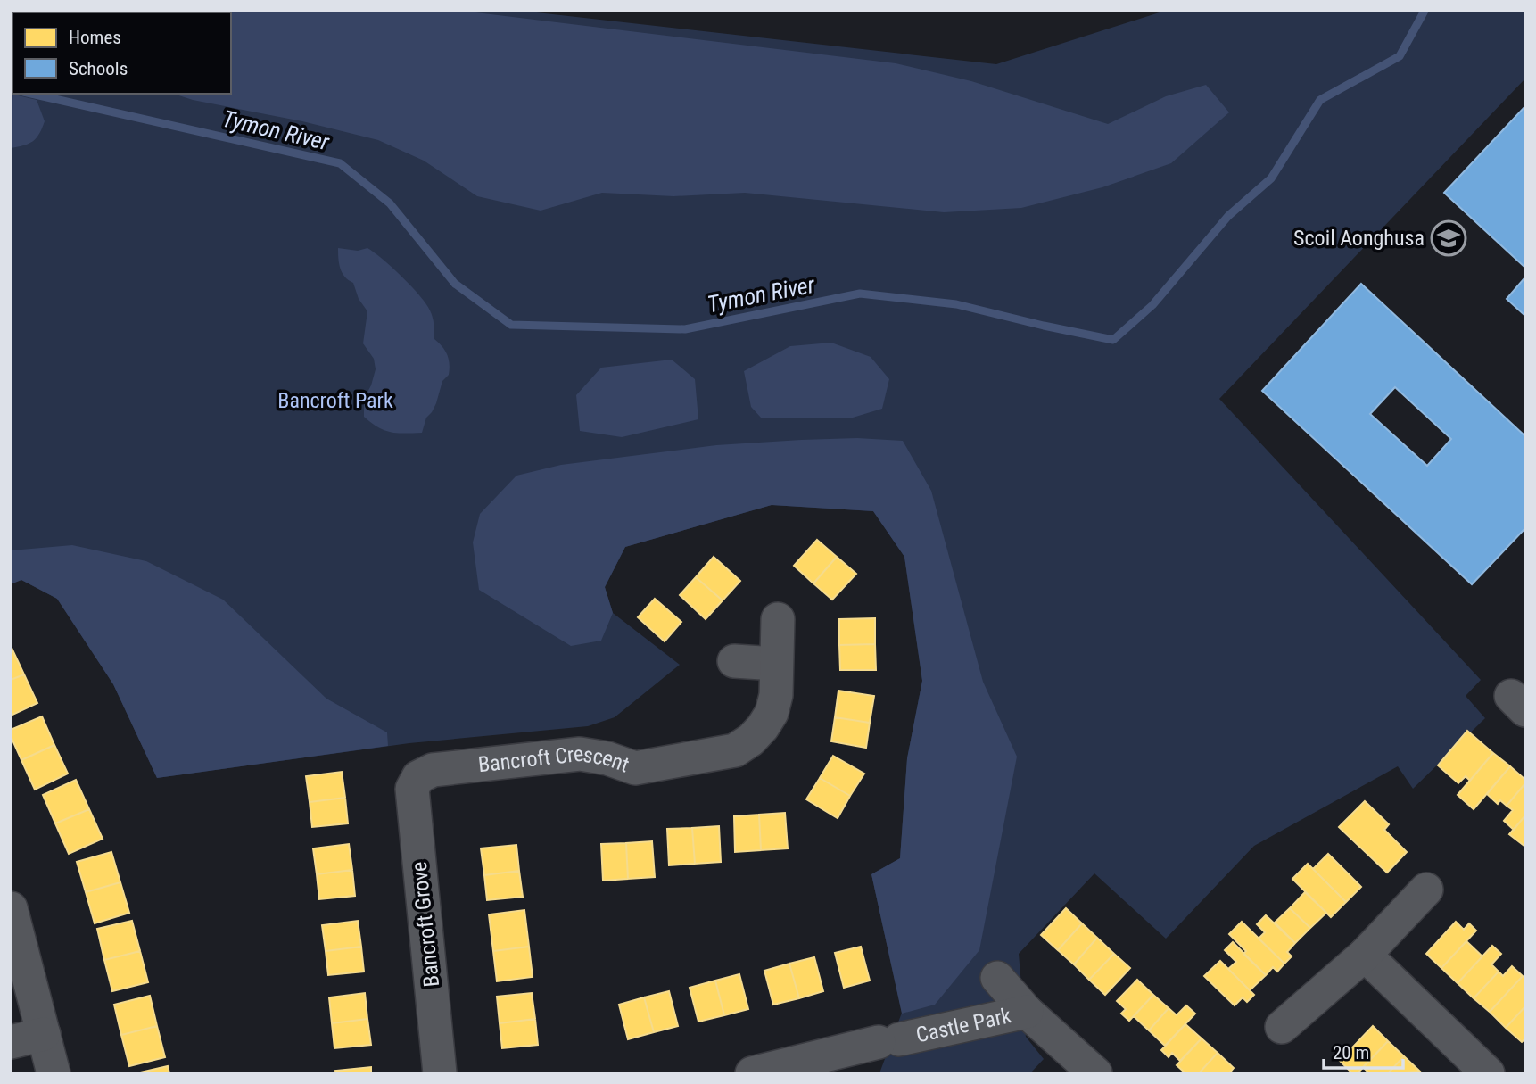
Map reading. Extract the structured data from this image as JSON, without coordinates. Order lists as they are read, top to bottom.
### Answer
{
  "streets": {
    "street": ["Bancroft Crescent", "Bancroft Grove", "Castle Park"]
  },
  "crossings": [
    ["Bancroft Crescent", "Bancroft Grove"]
  ],
  "water": ["Tymon River"],
  "parks": ["Bancroft Park"],
  "places": {
    "school or university": ["Scoil Aonghusa"]
  },
  "legend": ["Homes", "Schools"],
  "scale_bar": "20 m"
}
